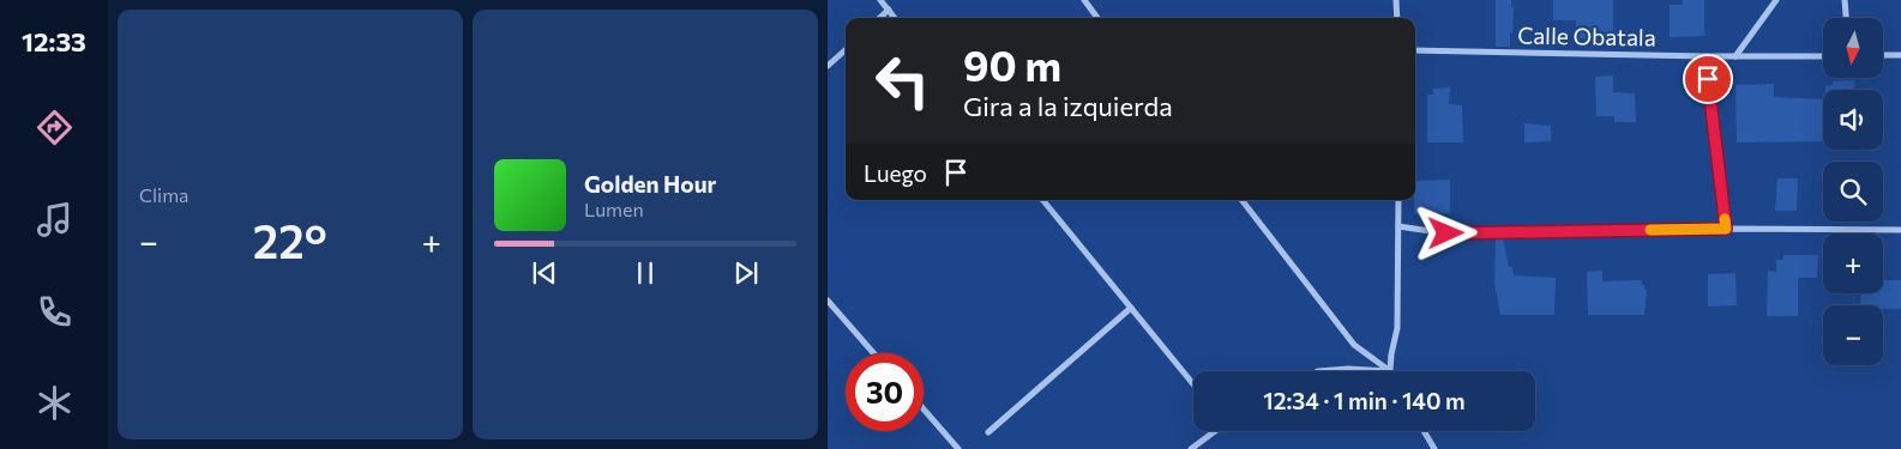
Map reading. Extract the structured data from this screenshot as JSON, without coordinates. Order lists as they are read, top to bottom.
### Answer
{
  "streets": {
    "street": ["Calle Obatala"]
  },
  "north": "bottom",
  "page": {
    "tabs": "12:33",
    "tile": "Clima",
    "map_buttons": ["+", "−"],
    "turn": ["90 m", "Gira a la izquierda"],
    "then": "Luego",
    "song": ["Golden Hour", "Lumen"],
    "heat": ["−", "22°", "+"],
    "limit": "30",
    "trip": "12:34 · 1 min · 140 m"
  }
}
